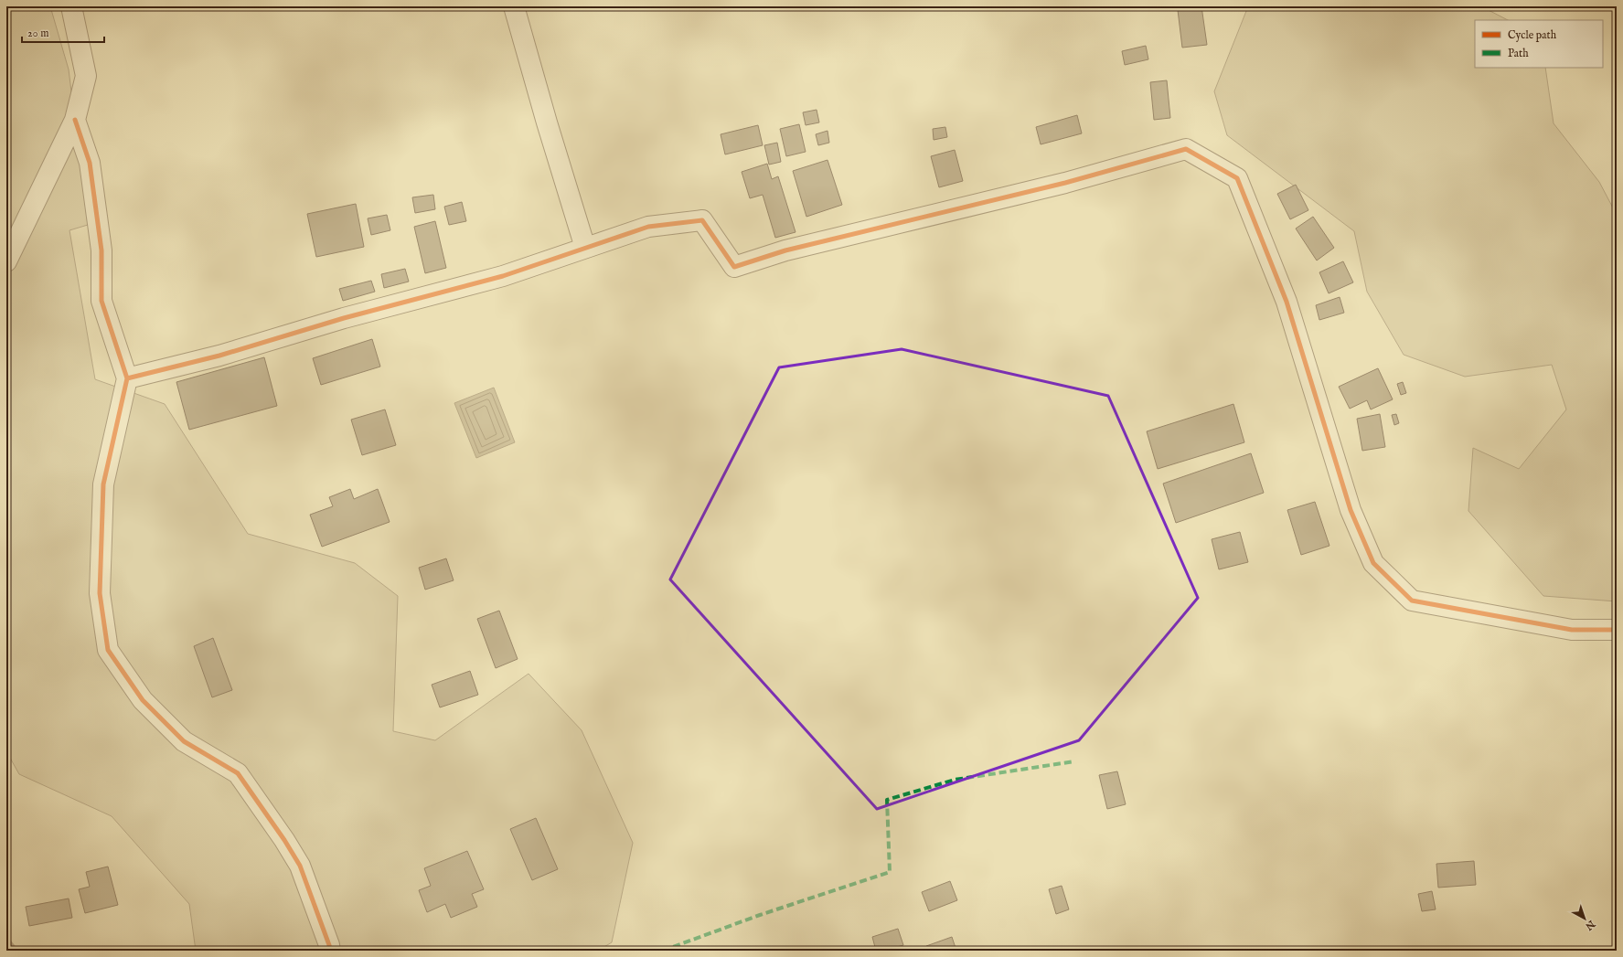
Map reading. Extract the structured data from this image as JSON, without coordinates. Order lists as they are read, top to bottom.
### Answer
{
  "legend": ["Cycle path", "Path"],
  "scale_bar": "20 m",
  "north": "bottom right"
}
